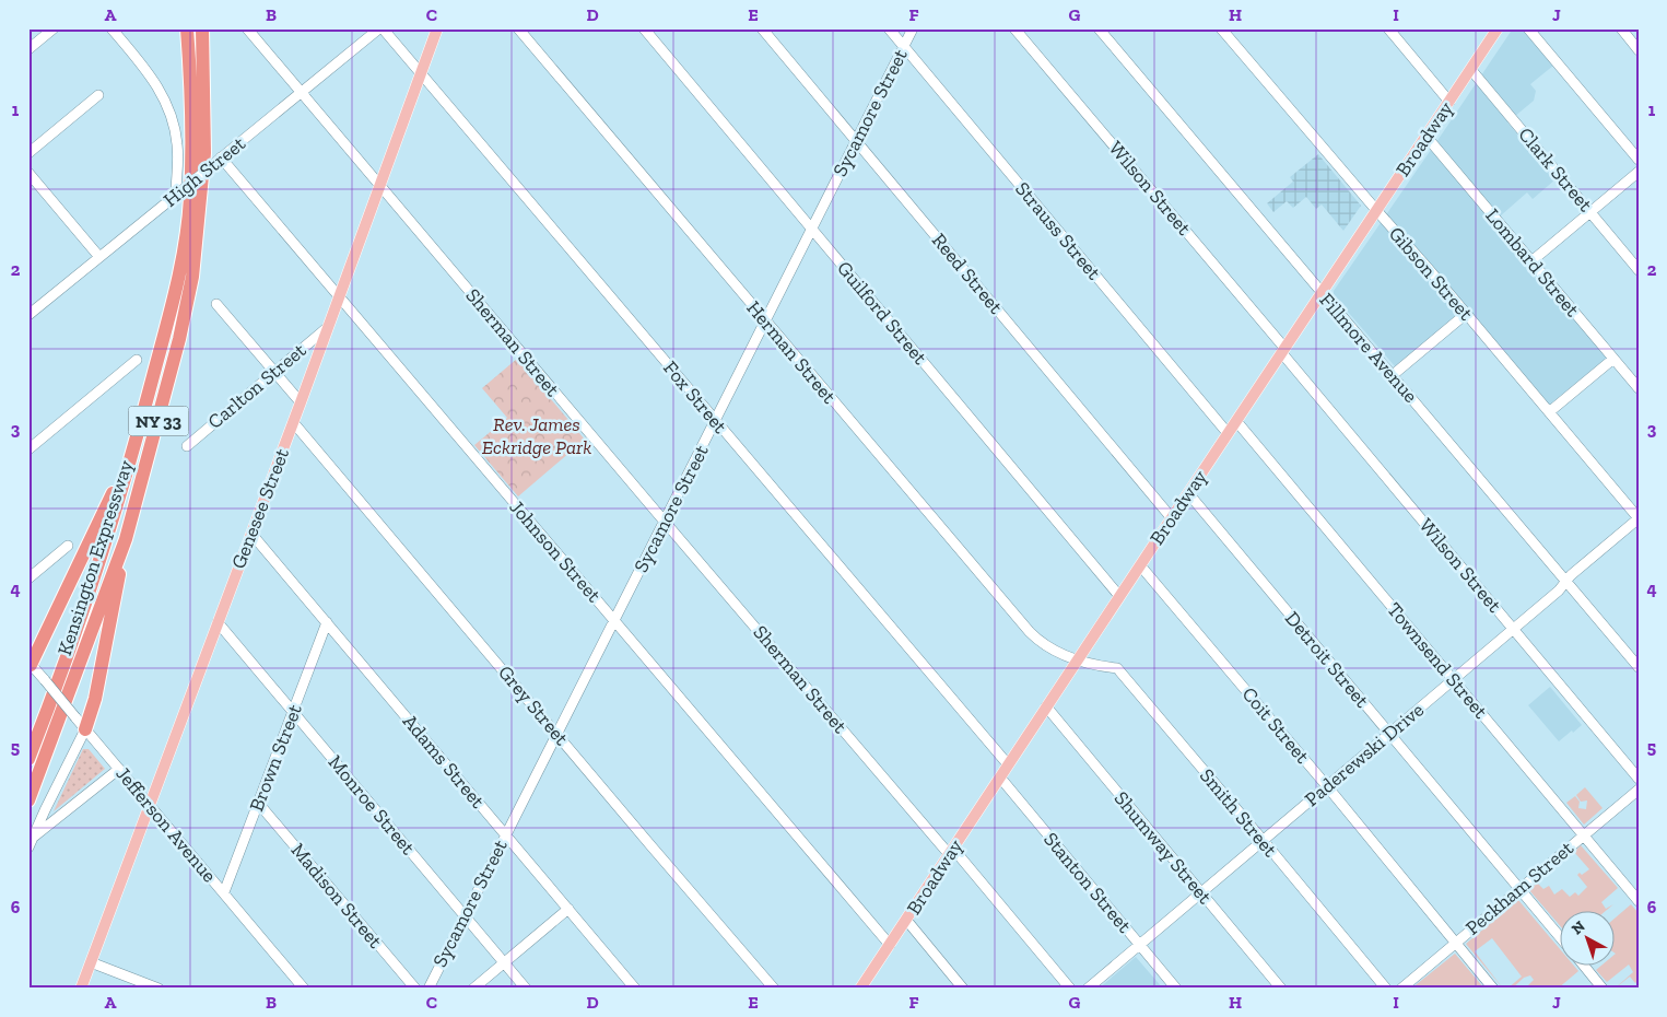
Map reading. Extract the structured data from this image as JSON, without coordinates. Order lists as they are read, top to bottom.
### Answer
{
  "streets": {
    "highway": ["NY 33", "Kensington Expressway"],
    "main road": ["Broadway", "Genesee Street"],
    "street": [
      "Sycamore Street",
      "Clark Street",
      "High Street",
      "Wilson Street",
      "Strauss Street",
      "Lombard Street",
      "Reed Street",
      "Gibson Street",
      "Guilford Street",
      "Sherman Street",
      "Fillmore Avenue",
      "Herman Street",
      "Carlton Street",
      "Fox Street",
      "Johnson Street",
      "Detroit Street",
      "Townsend Street",
      "Grey Street",
      "Coit Street",
      "Paderewski Drive",
      "Brown Street",
      "Adams Street",
      "Monroe Street",
      "Smith Street",
      "Jefferson Avenue",
      "Shumway Street",
      "Stanton Street",
      "Peckham Street",
      "Madison Street"
    ]
  },
  "crossings": [
    ["Sycamore Street", "Strauss Street"],
    ["Sycamore Street", "Reed Street"],
    ["Sycamore Street", "Guilford Street"],
    ["Sycamore Street", "Sherman Street"],
    ["Sycamore Street", "Herman Street"],
    ["Sycamore Street", "Fox Street"],
    ["Sycamore Street", "Johnson Street"],
    ["Sycamore Street", "Grey Street"],
    ["Sycamore Street", "Adams Street"],
    ["Sycamore Street", "Monroe Street"],
    ["Broadway", "Clark Street"],
    ["Broadway", "Wilson Street"],
    ["Broadway", "Strauss Street"],
    ["Broadway", "Lombard Street"],
    ["Broadway", "Reed Street"],
    ["Broadway", "Gibson Street"],
    ["Broadway", "Guilford Street"],
    ["Broadway", "Sherman Street"],
    ["Broadway", "Fillmore Avenue"],
    ["Broadway", "Herman Street"],
    ["Broadway", "Fox Street"],
    ["Broadway", "Johnson Street"],
    ["Broadway", "Detroit Street"],
    ["Broadway", "Townsend Street"],
    ["Broadway", "Coit Street"],
    ["Broadway", "Smith Street"],
    ["Broadway", "Shumway Street"],
    ["Broadway", "Stanton Street"],
    ["High Street", "Sherman Street"],
    ["High Street", "Fox Street"],
    ["High Street", "Johnson Street"],
    ["Wilson Street", "Paderewski Drive"],
    ["Gibson Street", "Paderewski Drive"],
    ["Sherman Street", "Genesee Street"],
    ["Fillmore Avenue", "Paderewski Drive"],
    ["Herman Street", "Smith Street"],
    ["Carlton Street", "Genesee Street"],
    ["Fox Street", "Genesee Street"],
    ["Genesee Street", "Johnson Street"],
    ["Genesee Street", "Grey Street"],
    ["Genesee Street", "Adams Street"],
    ["Genesee Street", "Monroe Street"],
    ["Genesee Street", "Jefferson Avenue"],
    ["Detroit Street", "Paderewski Drive"],
    ["Detroit Street", "Peckham Street"],
    ["Townsend Street", "Paderewski Drive"],
    ["Townsend Street", "Peckham Street"],
    ["Coit Street", "Paderewski Drive"],
    ["Coit Street", "Peckham Street"],
    ["Paderewski Drive", "Smith Street"],
    ["Paderewski Drive", "Shumway Street"],
    ["Paderewski Drive", "Stanton Street"],
    ["Brown Street", "Adams Street"],
    ["Brown Street", "Monroe Street"],
    ["Brown Street", "Jefferson Avenue"],
    ["Brown Street", "Madison Street"]
  ],
  "parks": ["Rev. James Eckridge Park"],
  "north": "top left",
  "grid": {
    "columns": [
      "A",
      "B",
      "C",
      "D",
      "E",
      "F",
      "G",
      "H",
      "I",
      "J"
    ],
    "rows": [
      "1",
      "2",
      "3",
      "4",
      "5",
      "6"
    ]
  }
}
